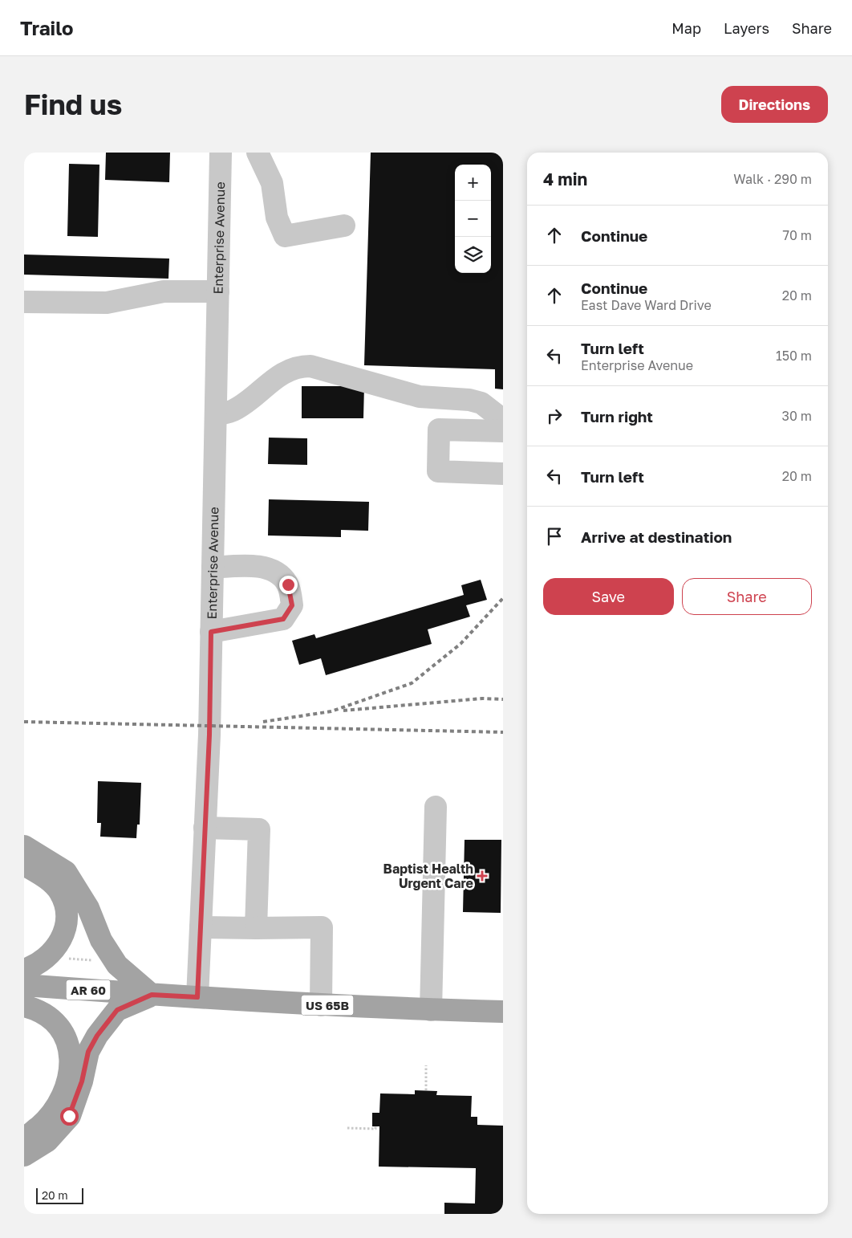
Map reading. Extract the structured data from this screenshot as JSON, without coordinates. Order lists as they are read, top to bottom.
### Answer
{
  "streets": {
    "main road": ["AR 60", "US 65B"],
    "street": ["Enterprise Avenue"]
  },
  "crossings": [
    ["Enterprise Avenue", "US 65B"],
    ["AR 60", "US 65B"]
  ],
  "places": {
    "health": ["Baptist Health Urgent Care"]
  },
  "scale_bar": "20 m",
  "page": {
    "header": "Trailo",
    "nav": ["Map", "Layers", "Share"],
    "buttons": [
      "Directions",
      ["Save", "Share"]
    ],
    "title": "Find us",
    "heading": ["4 min", "Walk · 290 m"],
    "map_buttons": ["+", "−"],
    "list": [
      ["Continue", "70 m"],
      ["Continue", "East Dave Ward Drive", "20 m"],
      ["Turn left", "Enterprise Avenue", "150 m"],
      ["Turn right", "30 m"],
      ["Turn left", "20 m"],
      "Arrive at destination"
    ],
    "scale": "20 m"
  }
}
